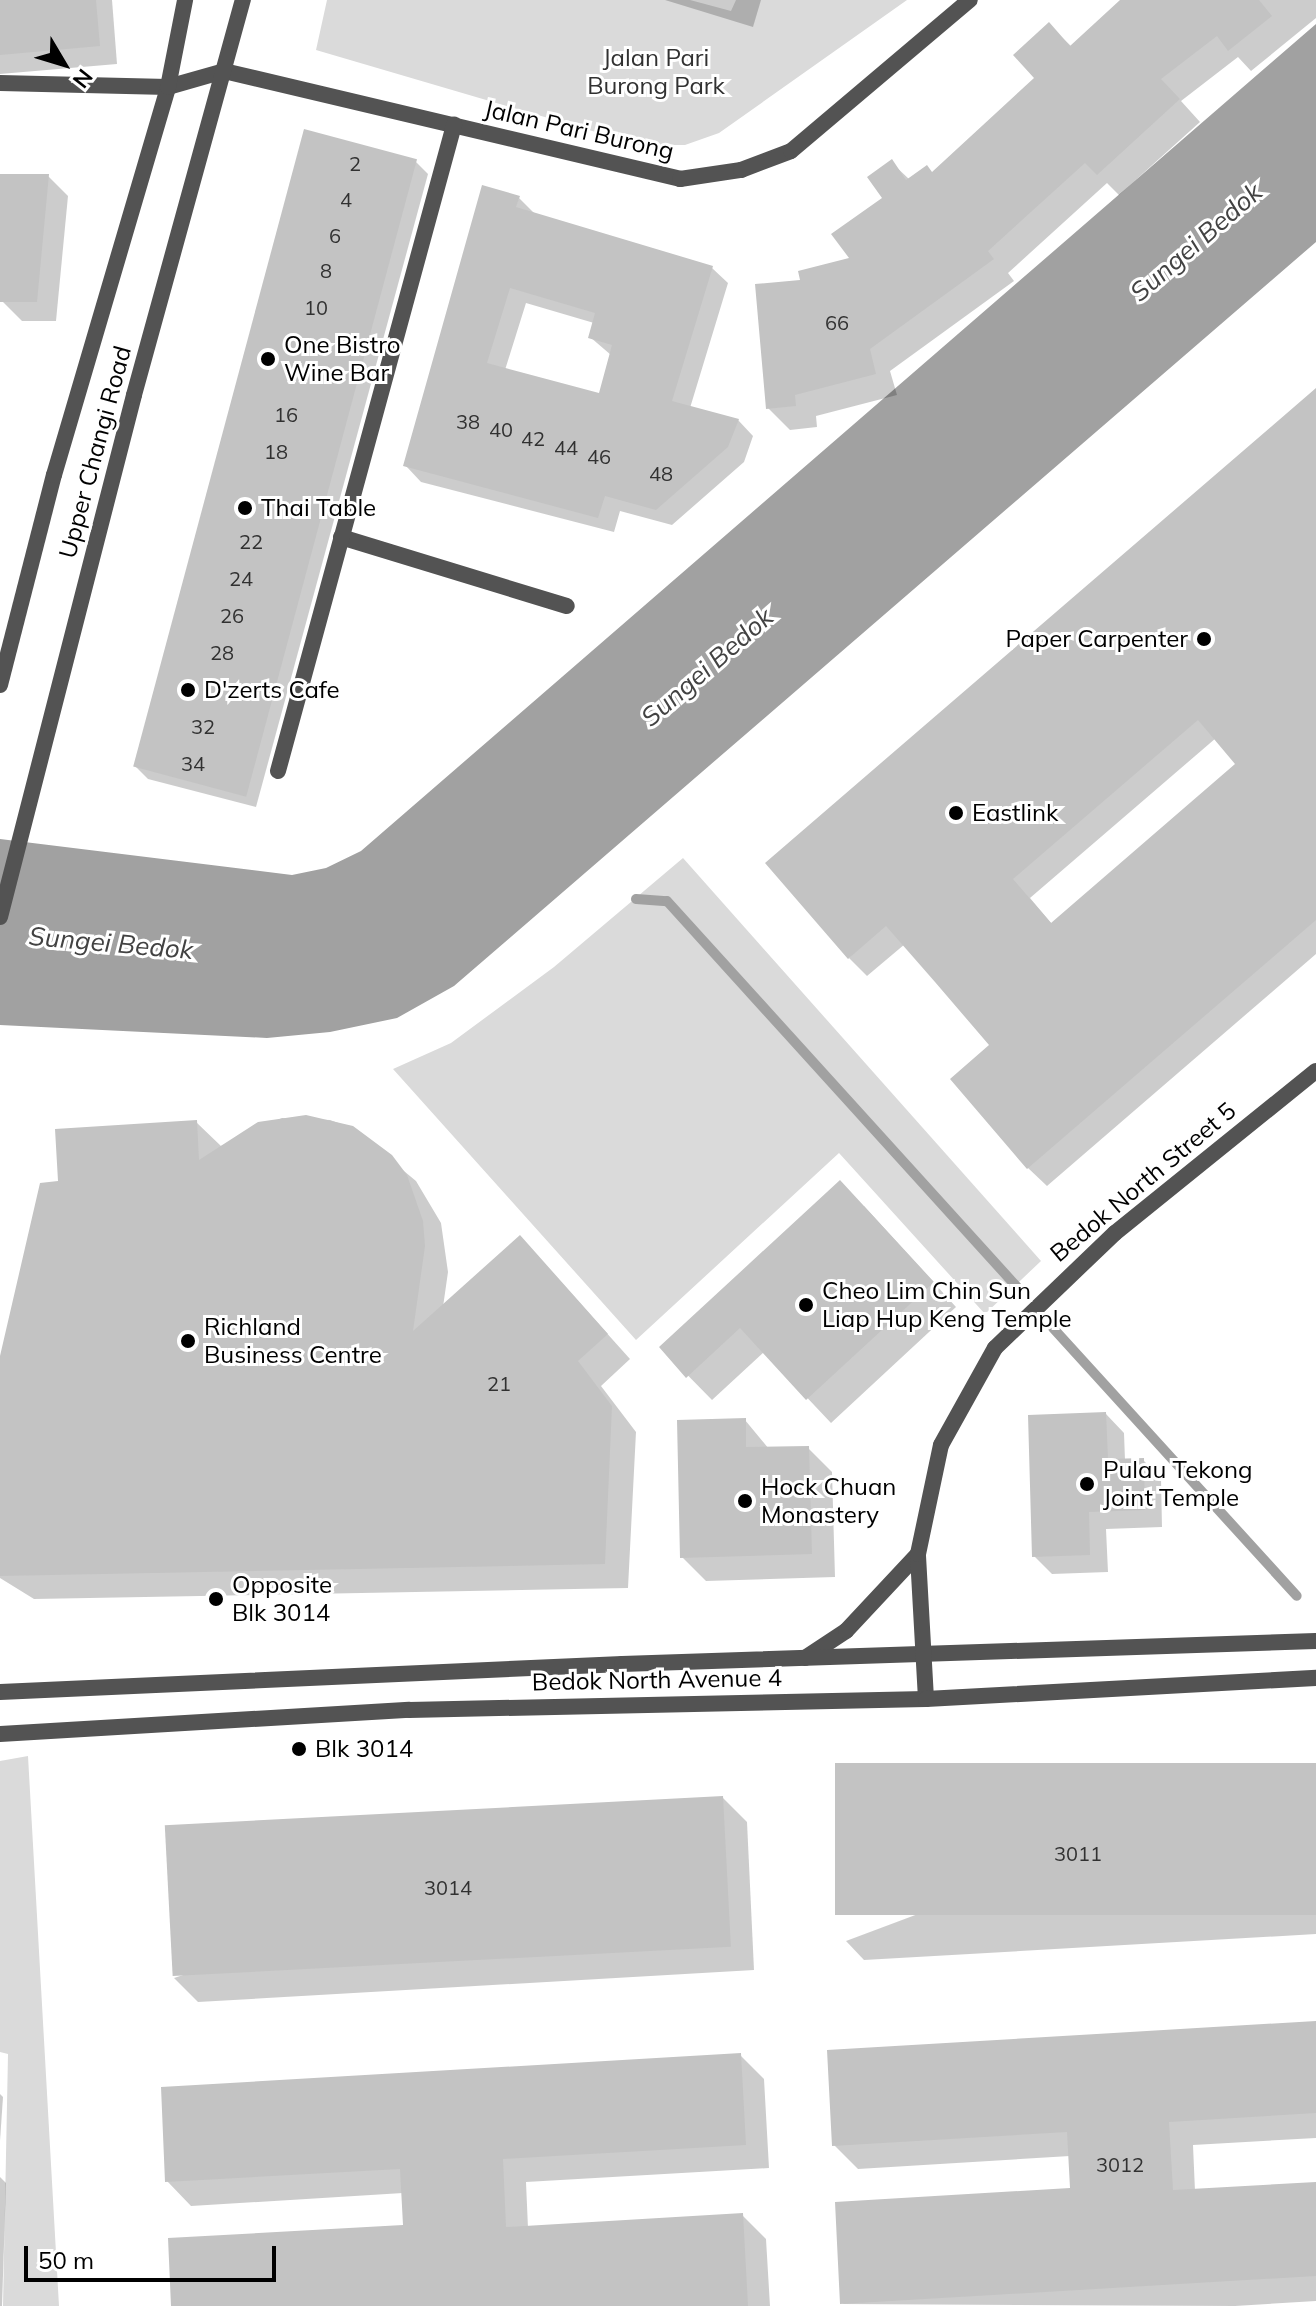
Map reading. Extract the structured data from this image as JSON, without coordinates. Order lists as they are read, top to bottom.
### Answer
{
  "streets": {
    "street": [
      "Jalan Pari Burong",
      "Upper Changi Road",
      "Bedok North Street 5",
      "Bedok North Avenue 4"
    ]
  },
  "crossings": [
    ["Jalan Pari Burong", "Upper Changi Road"],
    ["Bedok North Street 5", "Bedok North Avenue 4"]
  ],
  "water": ["Sungei Bedok"],
  "parks": ["Jalan Pari Burong Park"],
  "places": [
    "One Bistro Wine Bar",
    "Thai Table",
    "Paper Carpenter",
    "D'zerts Cafe",
    "Eastlink",
    "Cheo Lim Chin Sun Liap Hup Keng Temple",
    "Richland Business Centre",
    "Pulau Tekong Joint Temple",
    "Hock Chuan Monastery",
    "Opposite Blk 3014",
    "Blk 3014"
  ],
  "house_numbers": [
    "2",
    "4",
    "6",
    "8",
    "10",
    "66",
    "16",
    "38",
    "40",
    "42",
    "44",
    "18",
    "46",
    "48",
    "22",
    "24",
    "26",
    "28",
    "32",
    "34",
    "21",
    "3011",
    "3014",
    "3012"
  ],
  "scale_bar": "50 m",
  "north": "bottom right"
}
